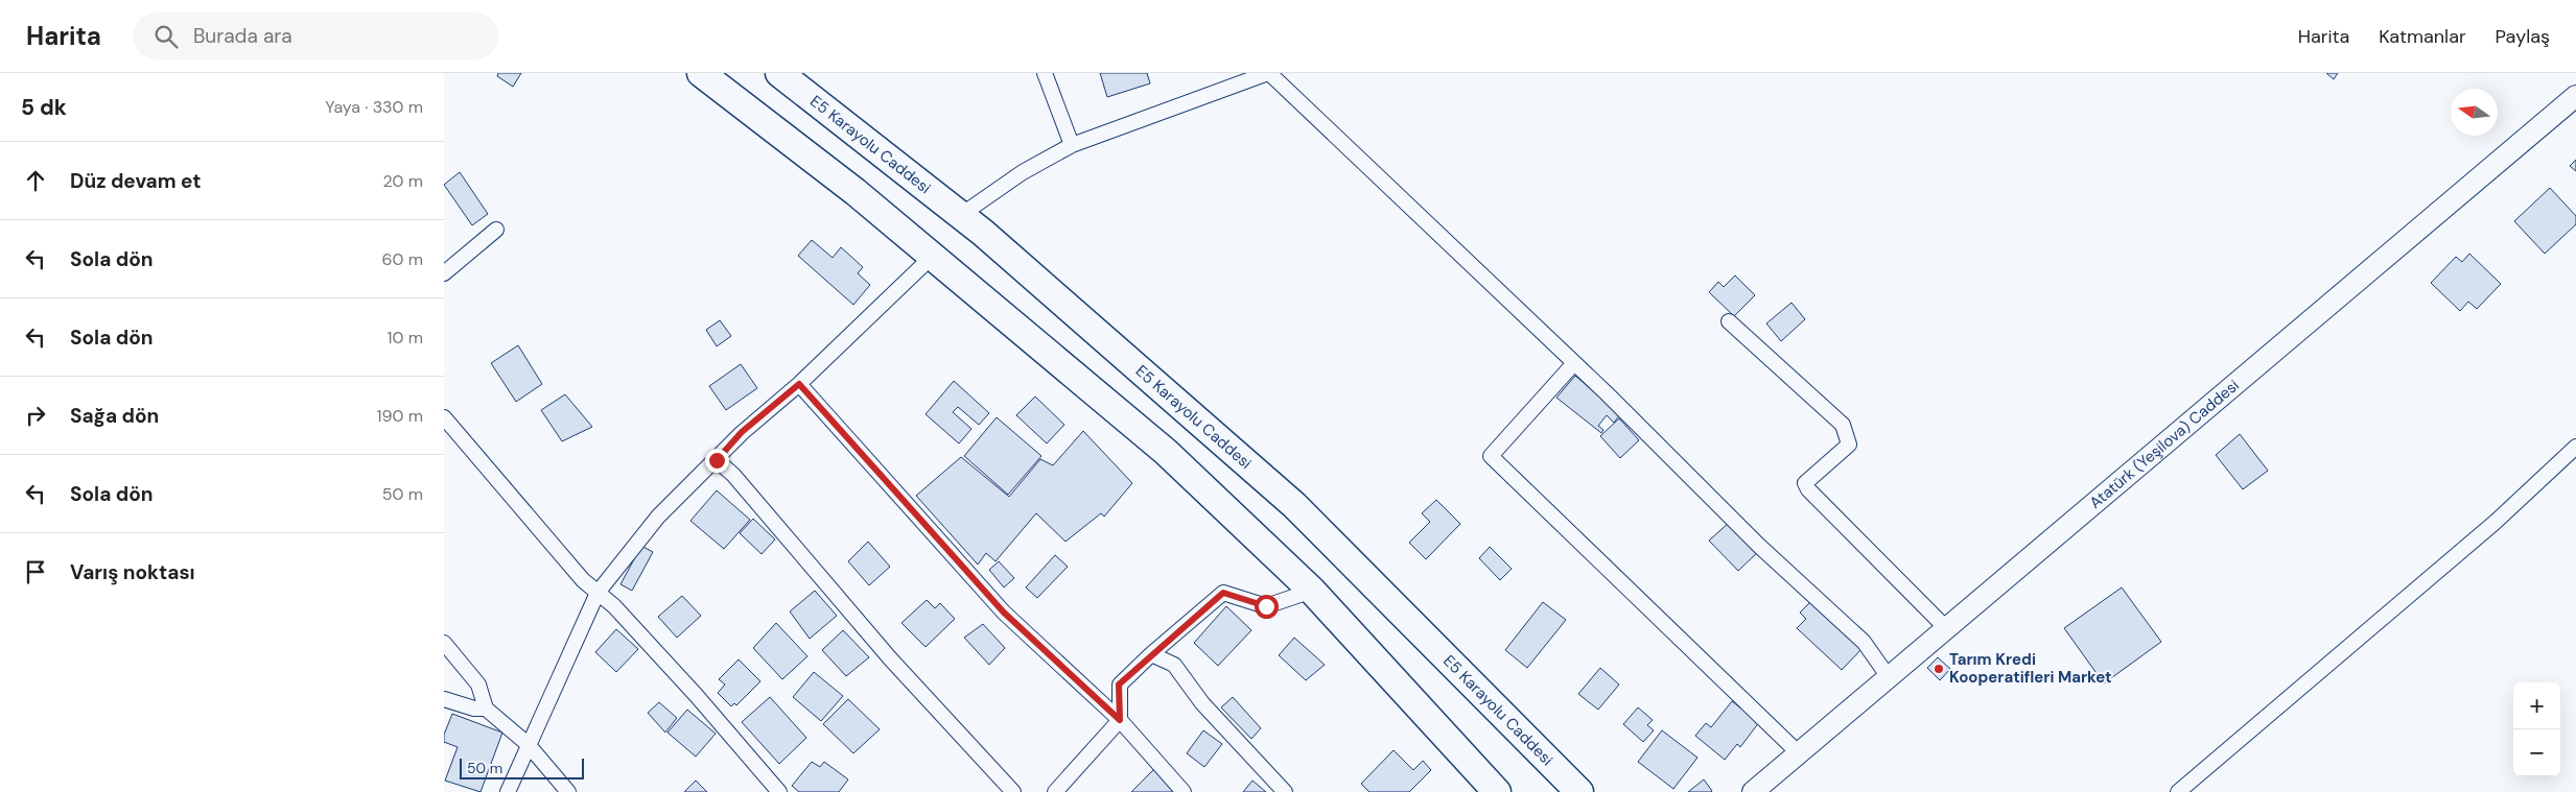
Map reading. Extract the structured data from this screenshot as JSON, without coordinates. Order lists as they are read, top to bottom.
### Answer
{
  "streets": {
    "highway": ["E5 Karayolu Caddesi"],
    "street": ["Atatürk (Yeşilova) Caddesi"]
  },
  "places": ["Tarım Kredi Kooperatifleri Market"],
  "scale_bar": "50 m",
  "north": "left",
  "page": {
    "header": "Harita",
    "search": "Burada ara",
    "nav": ["Harita", "Katmanlar", "Paylaş"],
    "heading": ["5 dk", "Yaya · 330 m"],
    "list": [
      ["Düz devam et", "20 m"],
      ["Sola dön", "60 m"],
      ["Sola dön", "10 m"],
      ["Sağa dön", "190 m"],
      ["Sola dön", "50 m"],
      "Varış noktası"
    ],
    "map_buttons": ["+", "−"],
    "scale": "50 m"
  }
}
